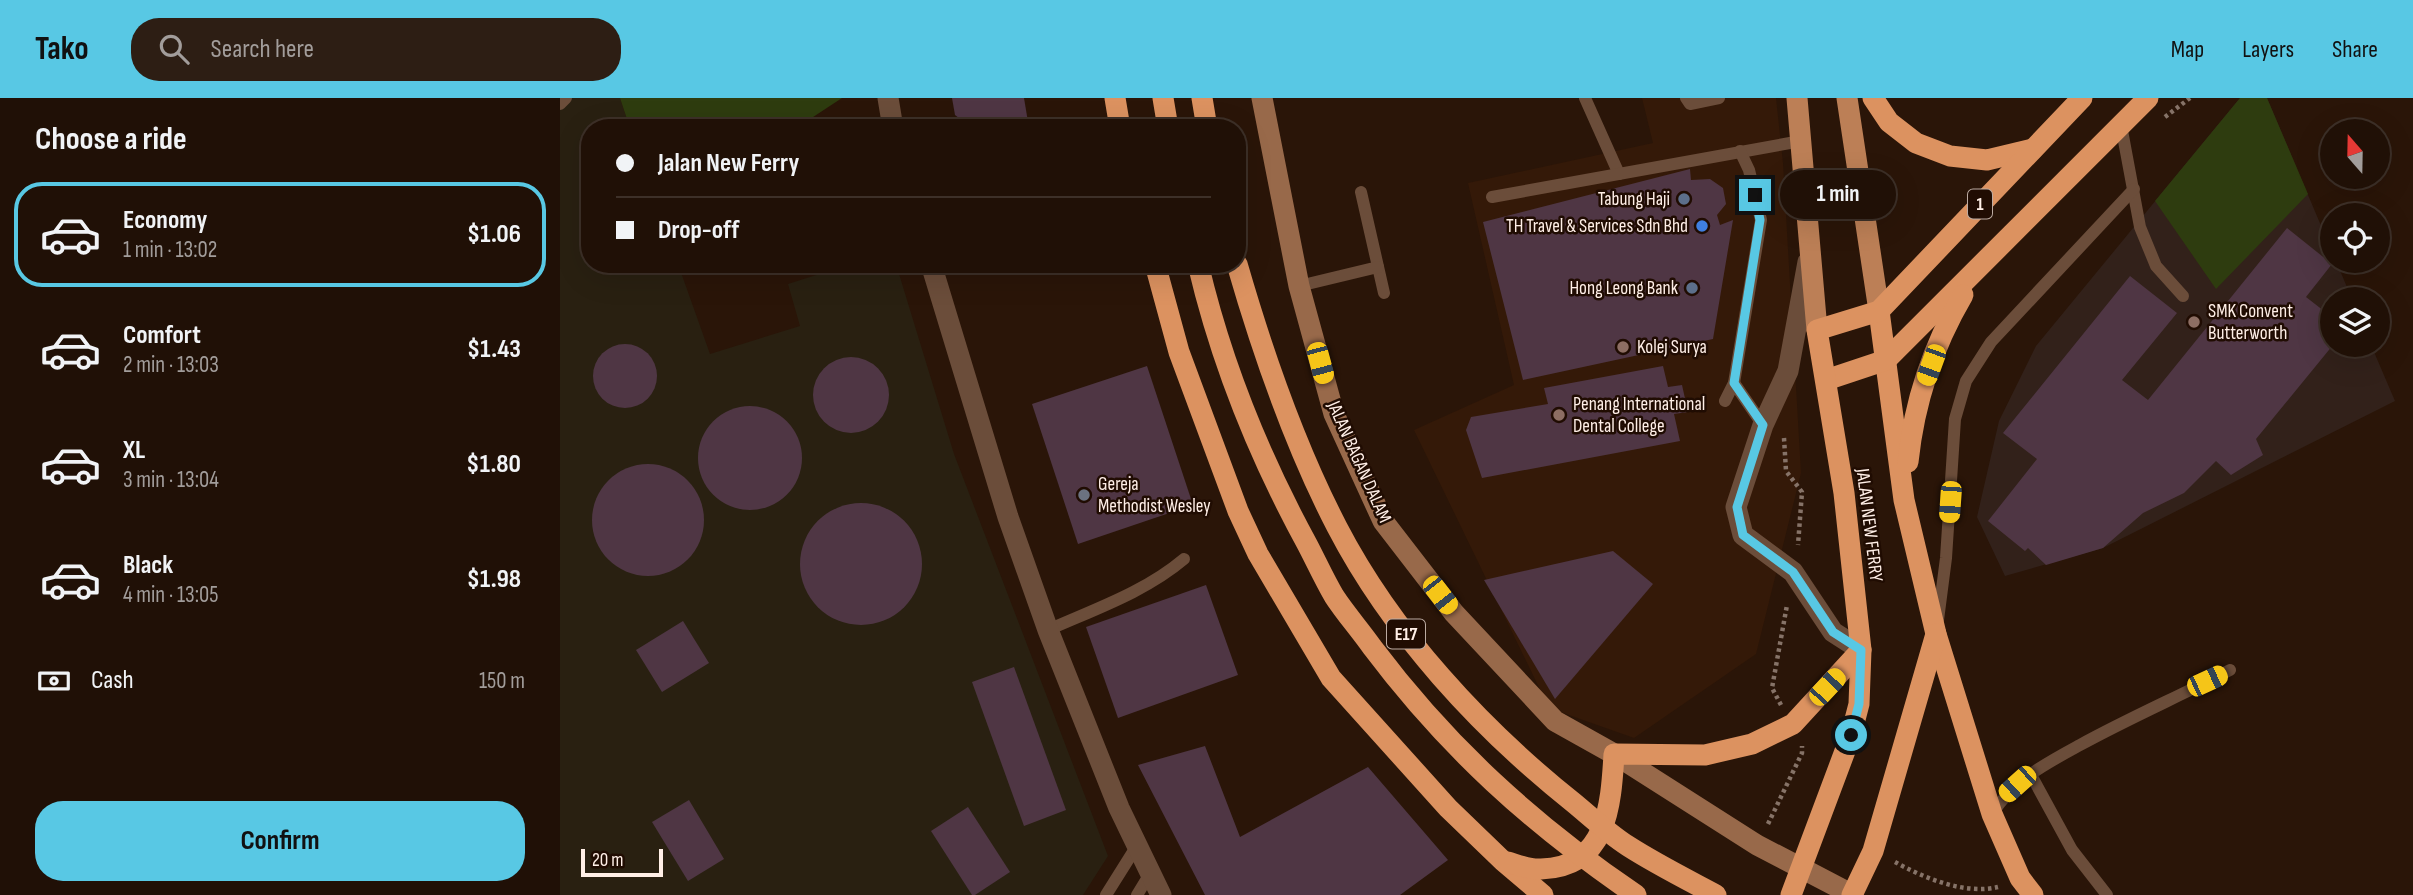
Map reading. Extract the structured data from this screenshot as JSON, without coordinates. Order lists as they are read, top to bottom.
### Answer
{
  "streets": {
    "highway": ["1", "JALAN NEW FERRY", "E17"],
    "street": ["JALAN BAGAN DALAM"]
  },
  "crossings": [
    ["1", "JALAN NEW FERRY"],
    ["JALAN BAGAN DALAM", "JALAN NEW FERRY"]
  ],
  "places": [
    "Tabung Haji",
    "TH Travel & Services Sdn Bhd",
    "Hong Leong Bank",
    "SMK Convent Butterworth",
    "Kolej Surya",
    "Penang International Dental College",
    "Gereja Methodist Wesley"
  ],
  "scale_bar": "20 m",
  "north": "top",
  "page": {
    "header": "Tako",
    "search": "Search here",
    "nav": ["Map", "Layers", "Share"],
    "heading": "Choose a ride",
    "banner": ["Jalan New Ferry", "Drop-off"],
    "bubble": "1 min",
    "list": [
      {
        "name": "Economy",
        "note": "1 min · 13:02",
        "value": "$1.06"
      },
      {
        "name": "Comfort",
        "note": "2 min · 13:03",
        "value": "$1.43"
      },
      {
        "name": "XL",
        "note": "3 min · 13:04",
        "value": "$1.80"
      },
      {
        "name": "Black",
        "note": "4 min · 13:05",
        "value": "$1.98"
      }
    ],
    "pay": ["Cash", "150 m"],
    "buttons": "Confirm",
    "scale": "20 m"
  }
}
